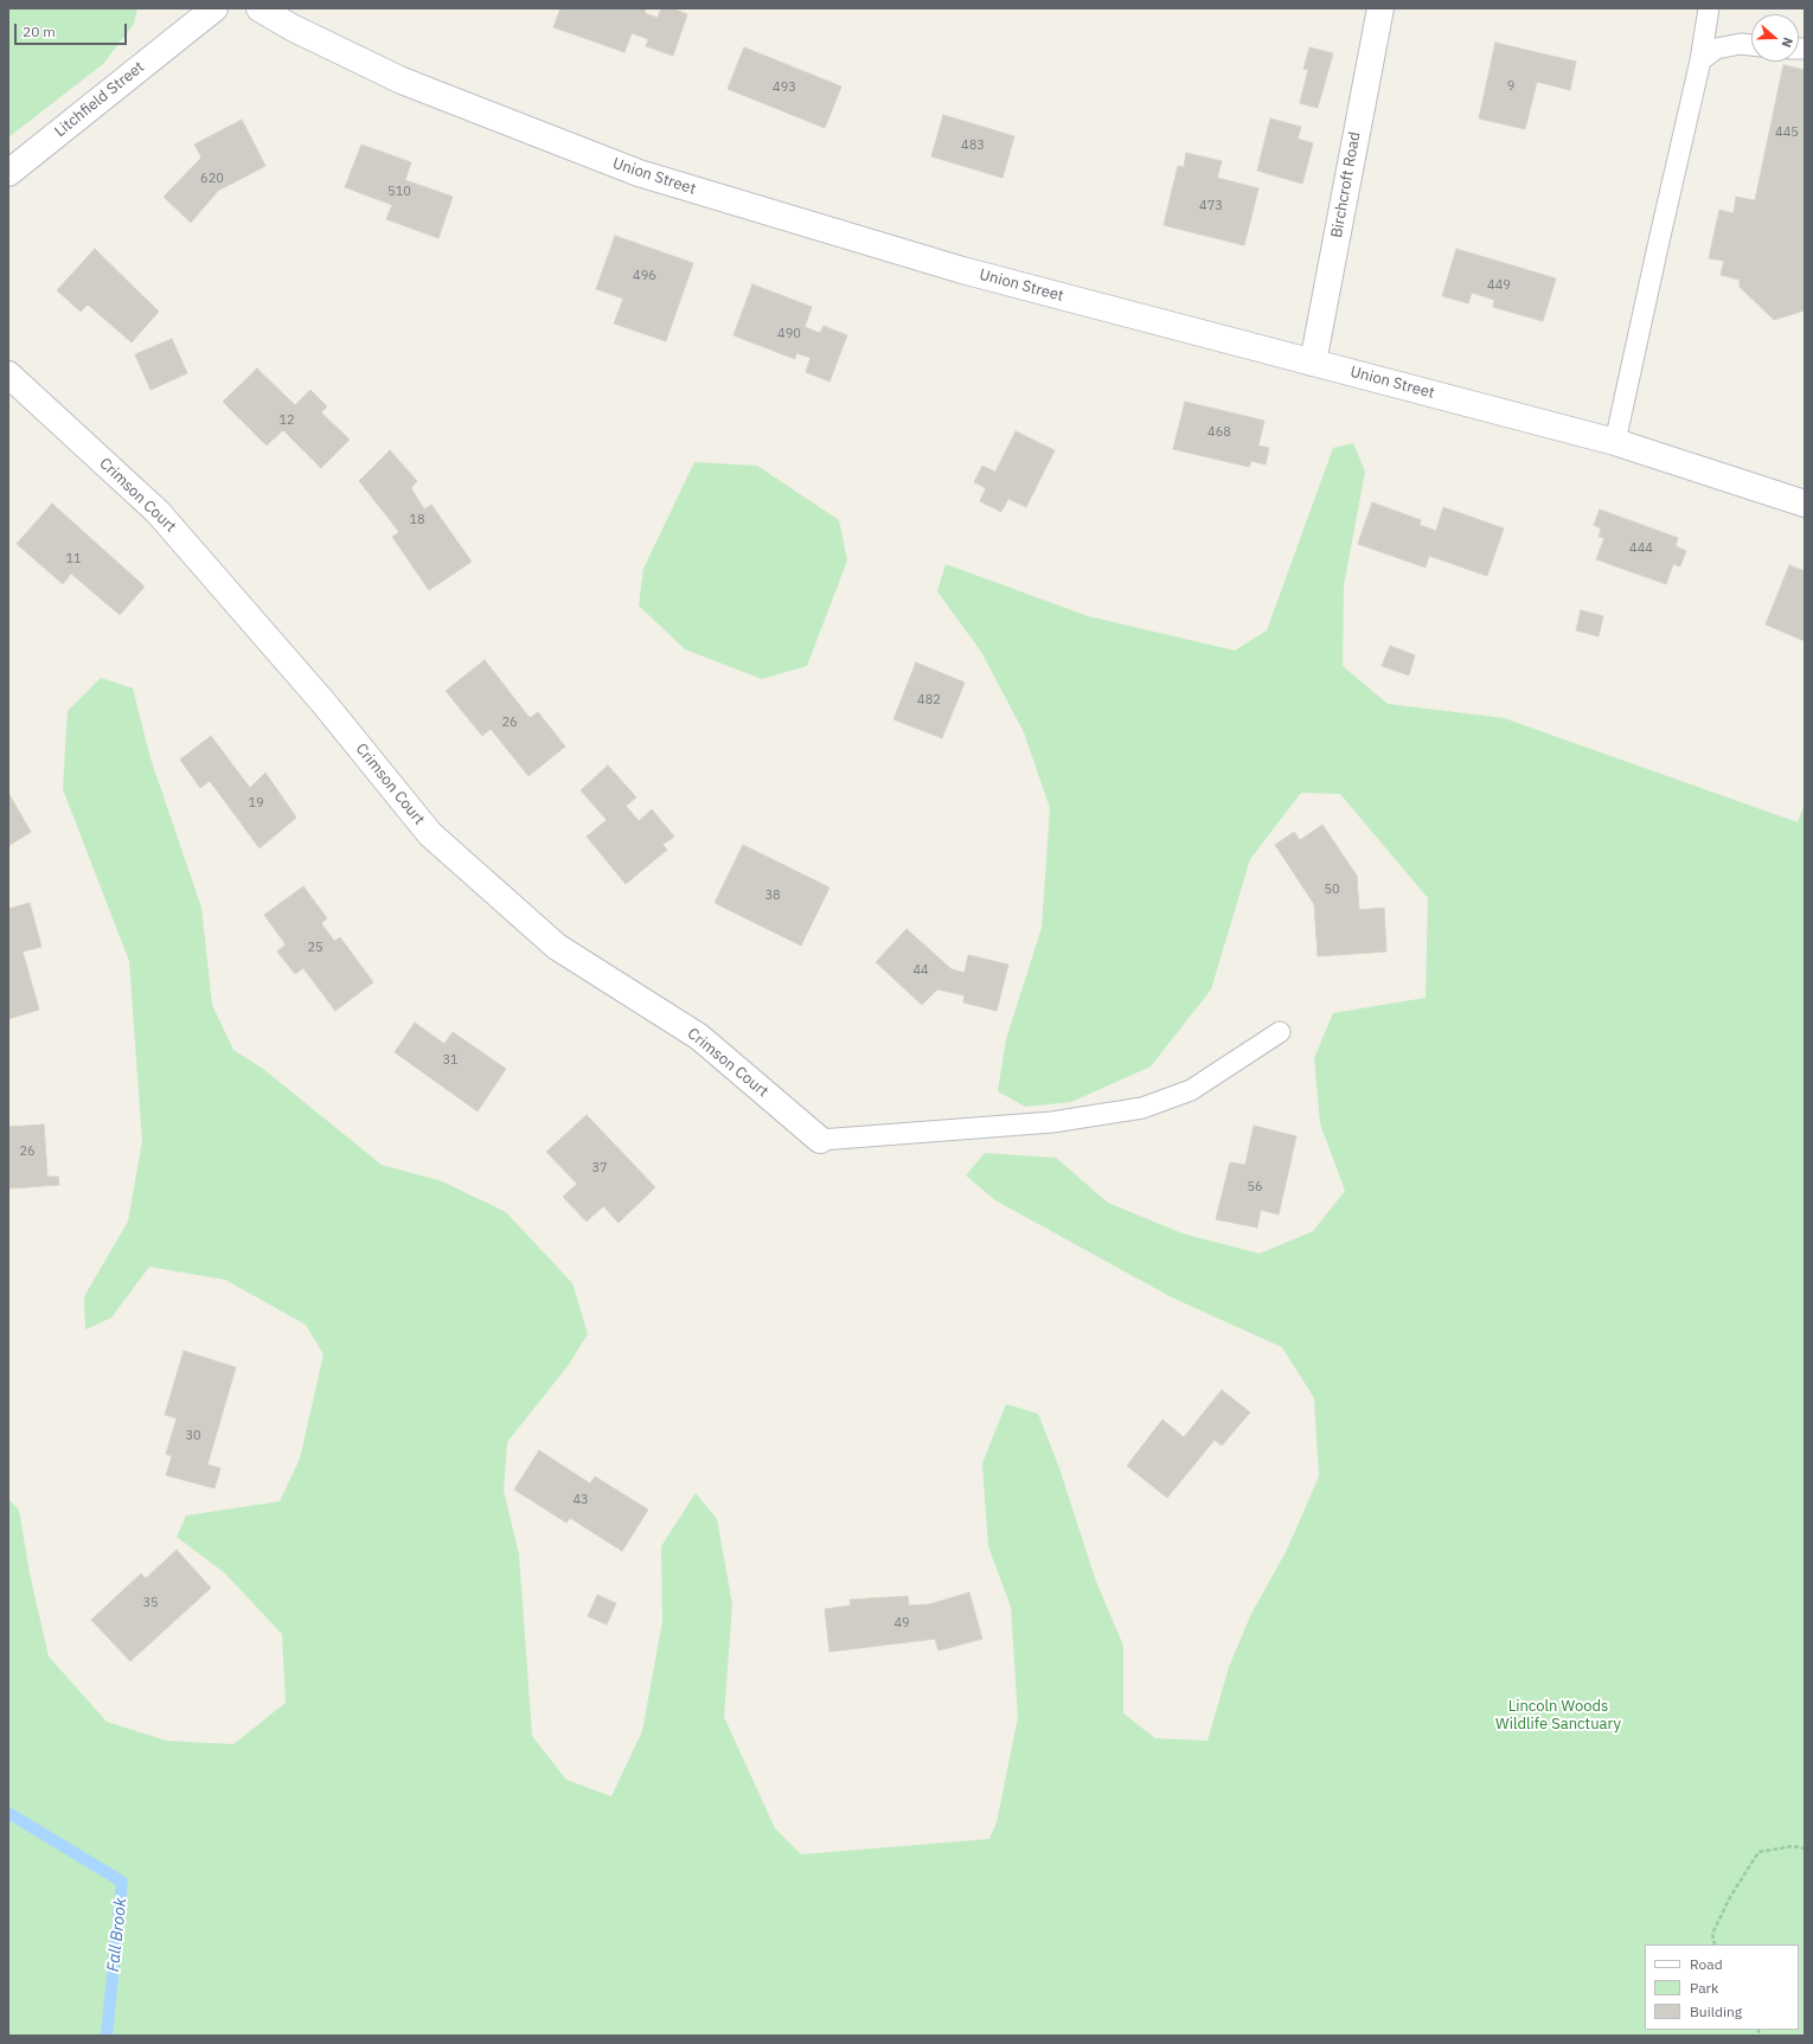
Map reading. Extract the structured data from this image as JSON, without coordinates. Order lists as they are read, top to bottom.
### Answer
{
  "streets": {
    "main road": [
      "Litchfield Street",
      "Union Street",
      "Birchcroft Road",
      "Crimson Court"
    ]
  },
  "crossings": [
    ["Union Street", "Birchcroft Road"]
  ],
  "water": ["Fall Brook"],
  "parks": ["Lincoln Woods Wildlife Sanctuary"],
  "house_numbers": [
    "9",
    "493",
    "445",
    "483",
    "620",
    "510",
    "473",
    "496",
    "449",
    "490",
    "12",
    "468",
    "18",
    "444",
    "11",
    "482",
    "26",
    "19",
    "50",
    "38",
    "25",
    "44",
    "31",
    "26",
    "37",
    "56",
    "30",
    "43",
    "35",
    "49"
  ],
  "legend": ["Road", "Park", "Building"],
  "scale_bar": "20 m",
  "north": "right"
}
